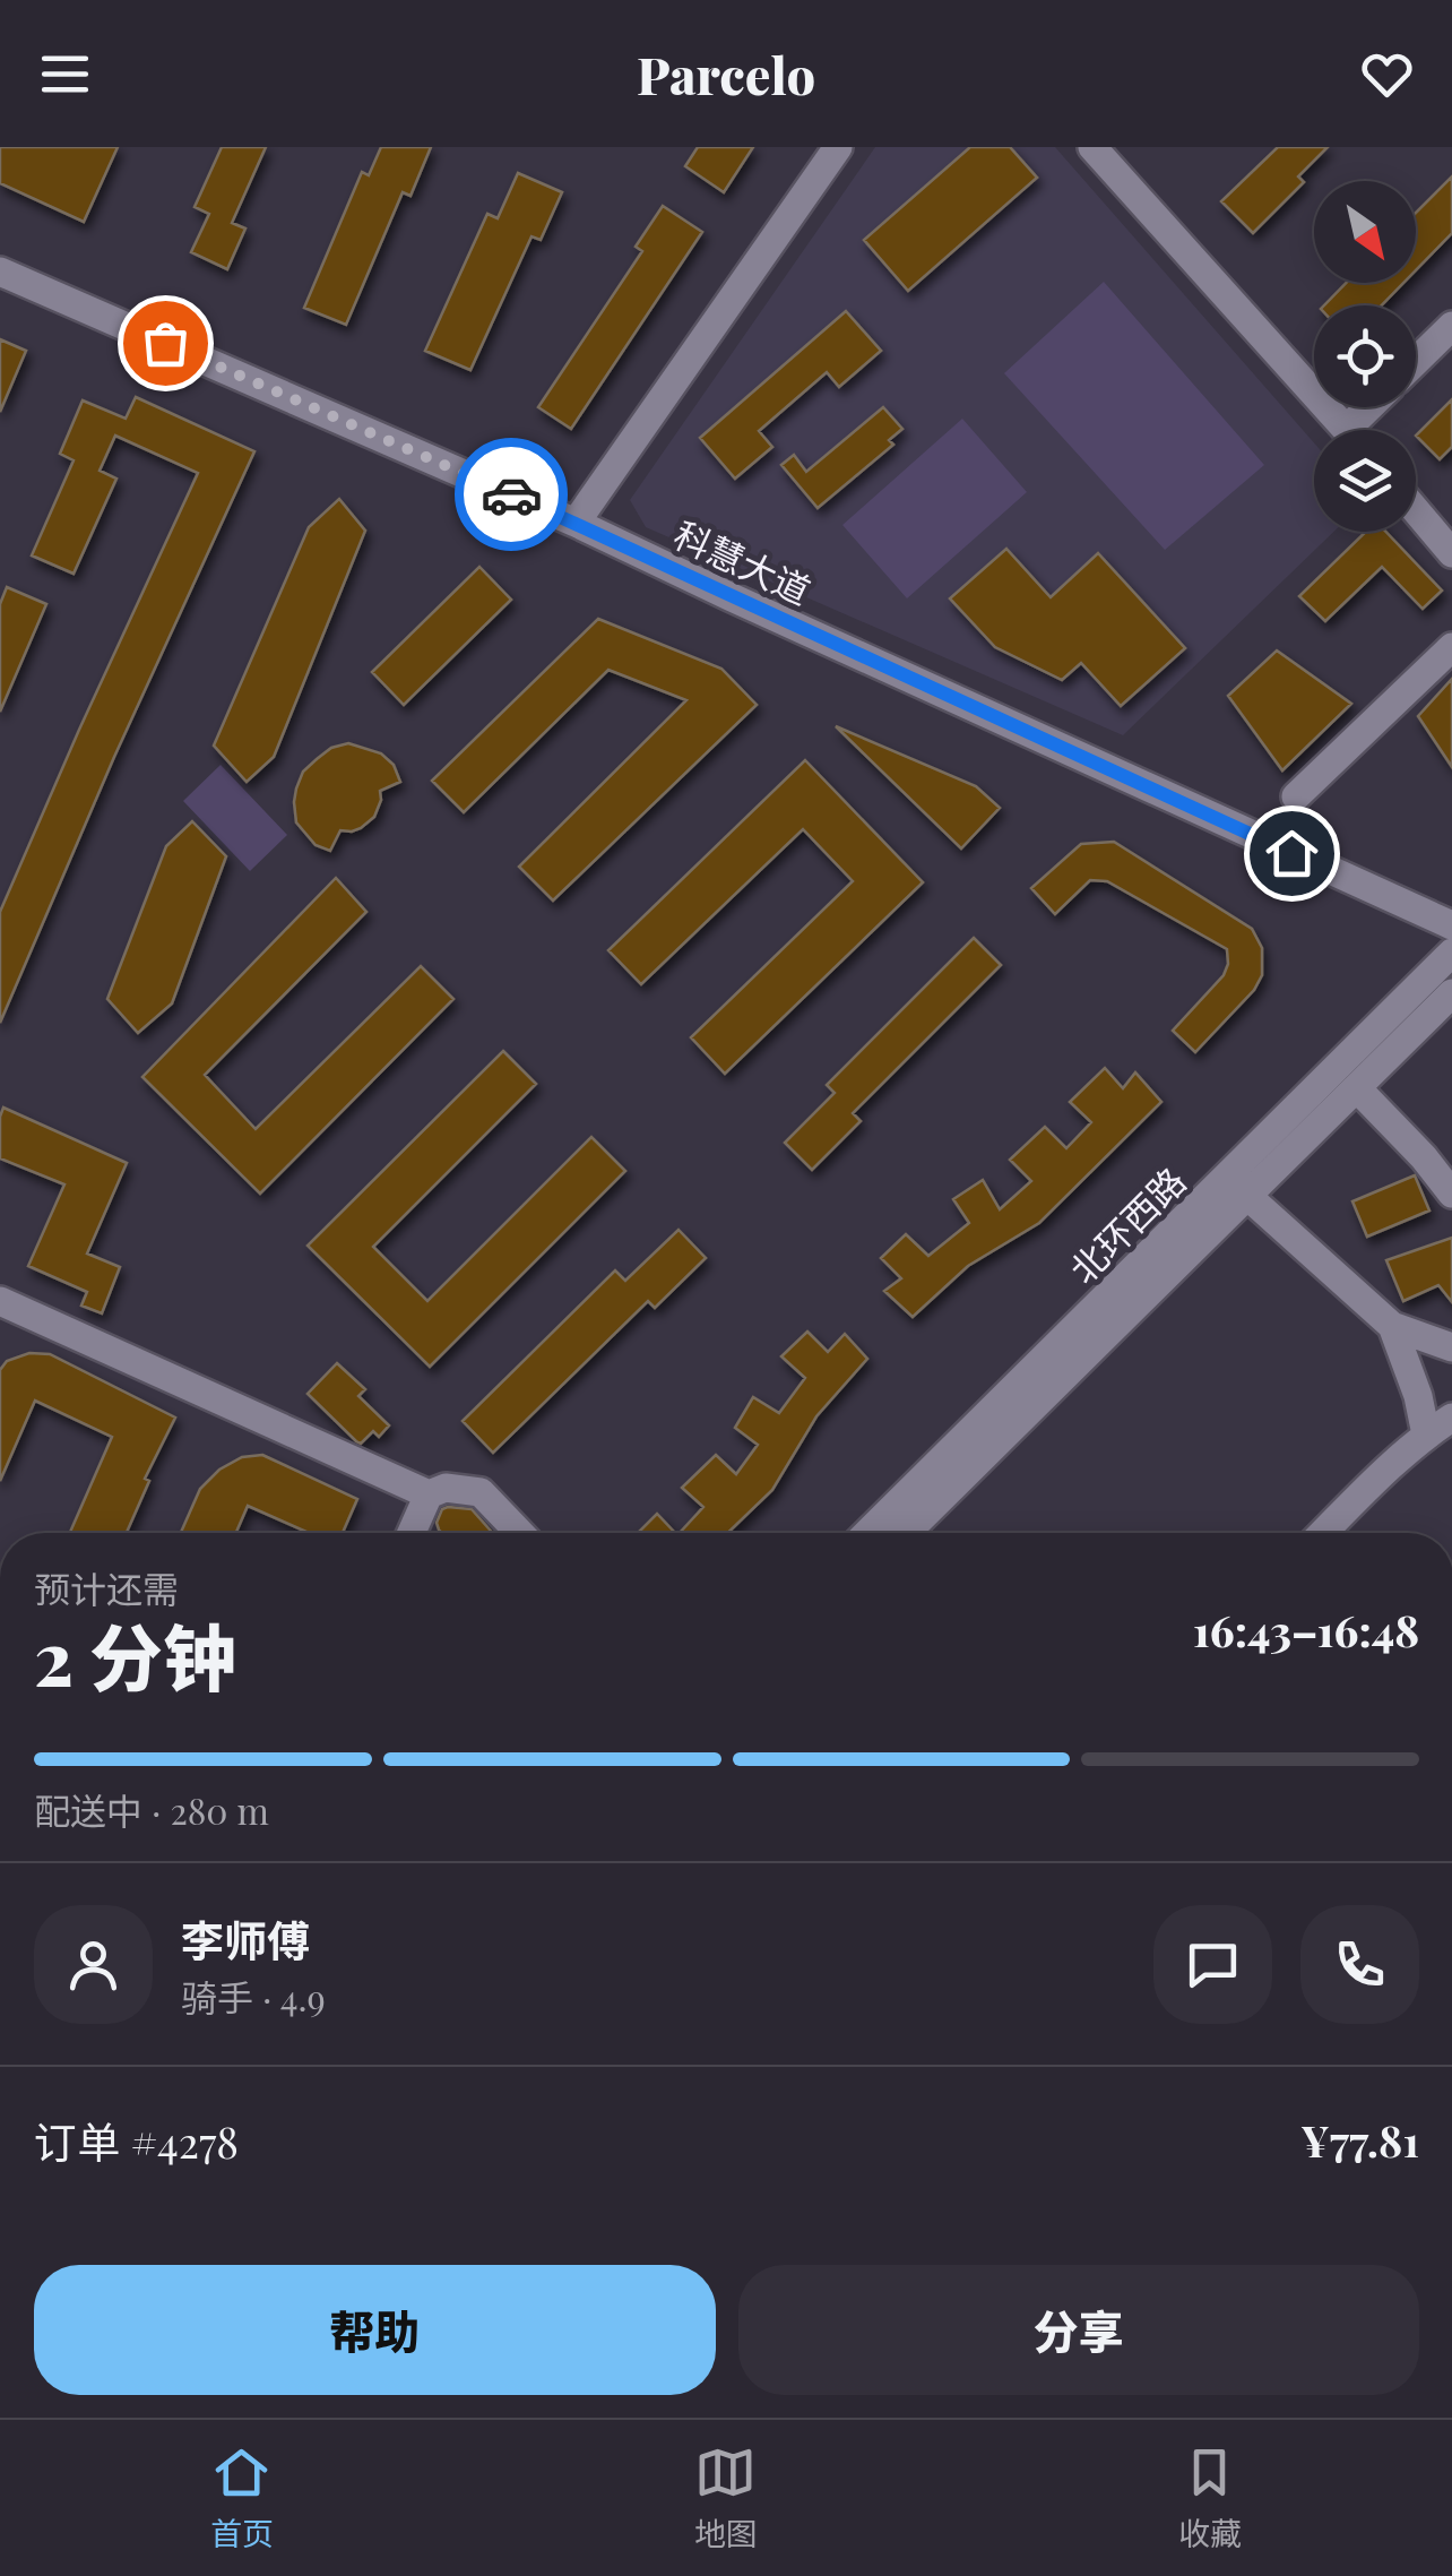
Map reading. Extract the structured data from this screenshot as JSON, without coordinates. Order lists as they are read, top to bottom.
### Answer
{
  "streets": {
    "street": ["科慧大道", "北环西路"]
  },
  "north": "bottom right",
  "page": {
    "header": "Parcelo",
    "heading": ["2 分钟", "预计还需", "16:43–16:48"],
    "panel": [
      "李师傅",
      "骑手 · 4.9",
      "订单 #4278",
      "¥77.81"
    ],
    "bar": "配送中 · 280 m",
    "buttons": ["帮助", "分享"],
    "tabs": ["首页", "地图", "收藏"]
  }
}
